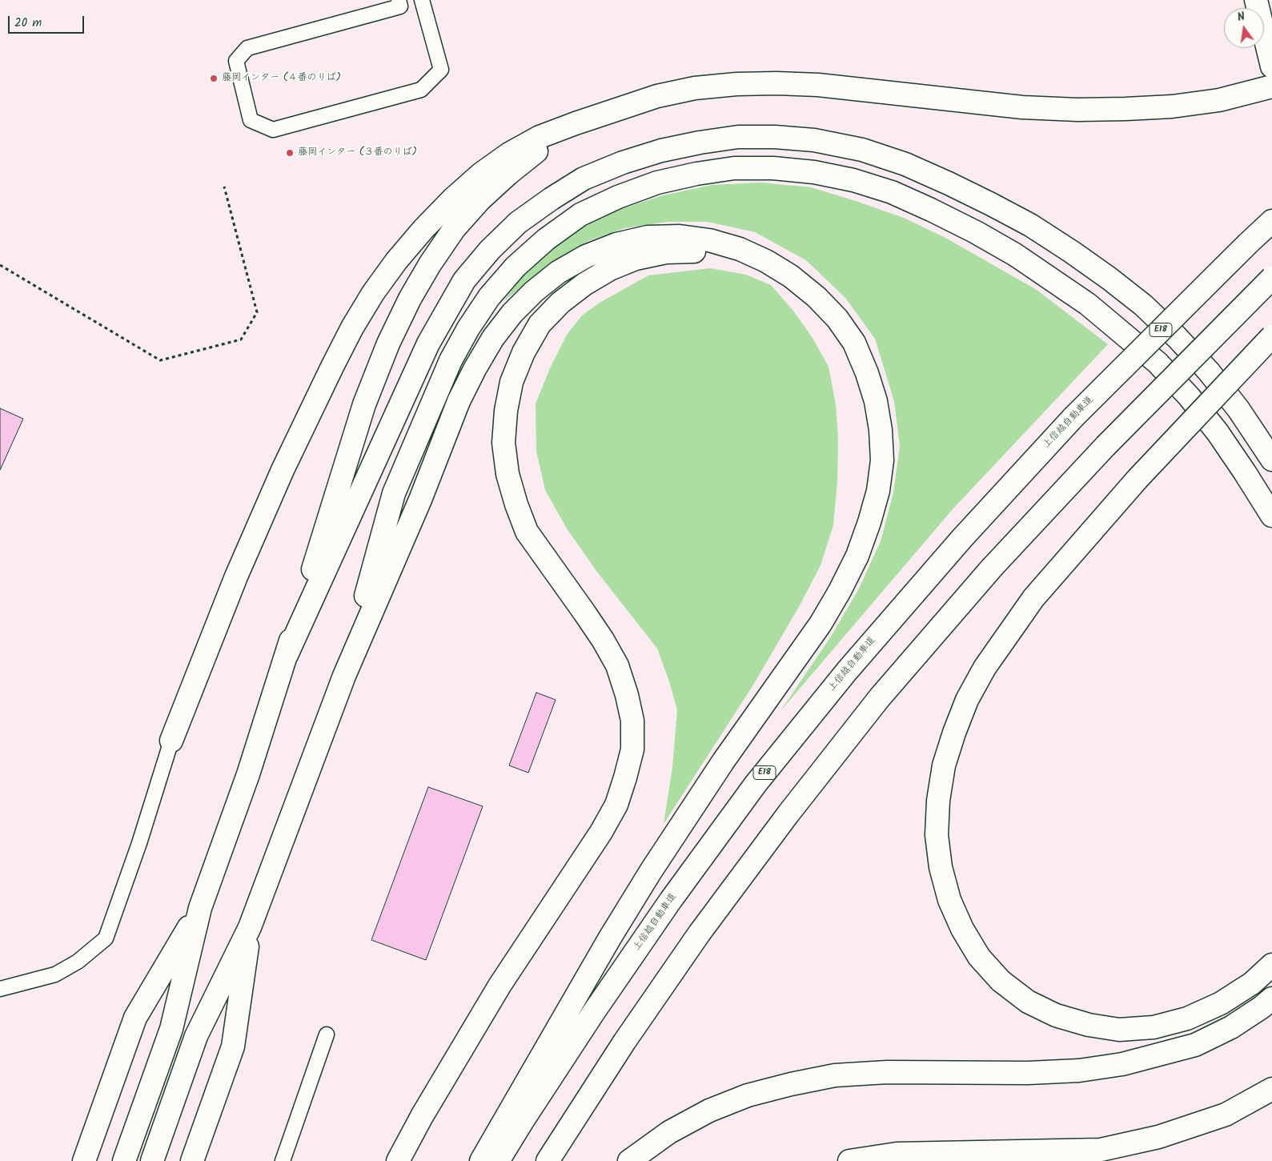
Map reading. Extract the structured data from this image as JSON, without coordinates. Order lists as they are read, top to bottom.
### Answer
{
  "streets": {
    "main road": ["E18", "上信越自動車道"]
  },
  "places": ["藤岡インター (４番のりば)", "藤岡インター (３番のりば)"],
  "scale_bar": "20 m",
  "north": "top"
}
